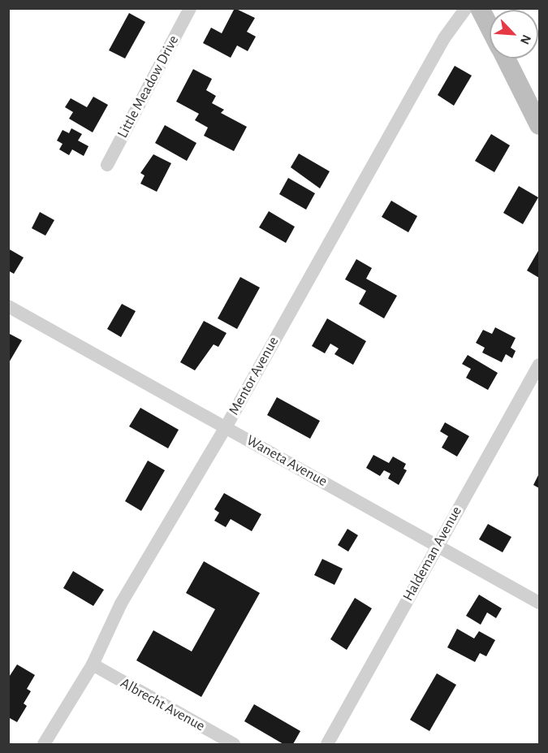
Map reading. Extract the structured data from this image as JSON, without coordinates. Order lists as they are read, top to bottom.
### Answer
{
  "streets": {
    "street": [
      "Little Meadow Drive",
      "Mentor Avenue",
      "Waneta Avenue",
      "Haldeman Avenue",
      "Albrecht Avenue"
    ]
  },
  "crossings": [
    ["Mentor Avenue", "Waneta Avenue"],
    ["Mentor Avenue", "Albrecht Avenue"],
    ["Waneta Avenue", "Haldeman Avenue"]
  ],
  "north": "bottom right"
}
